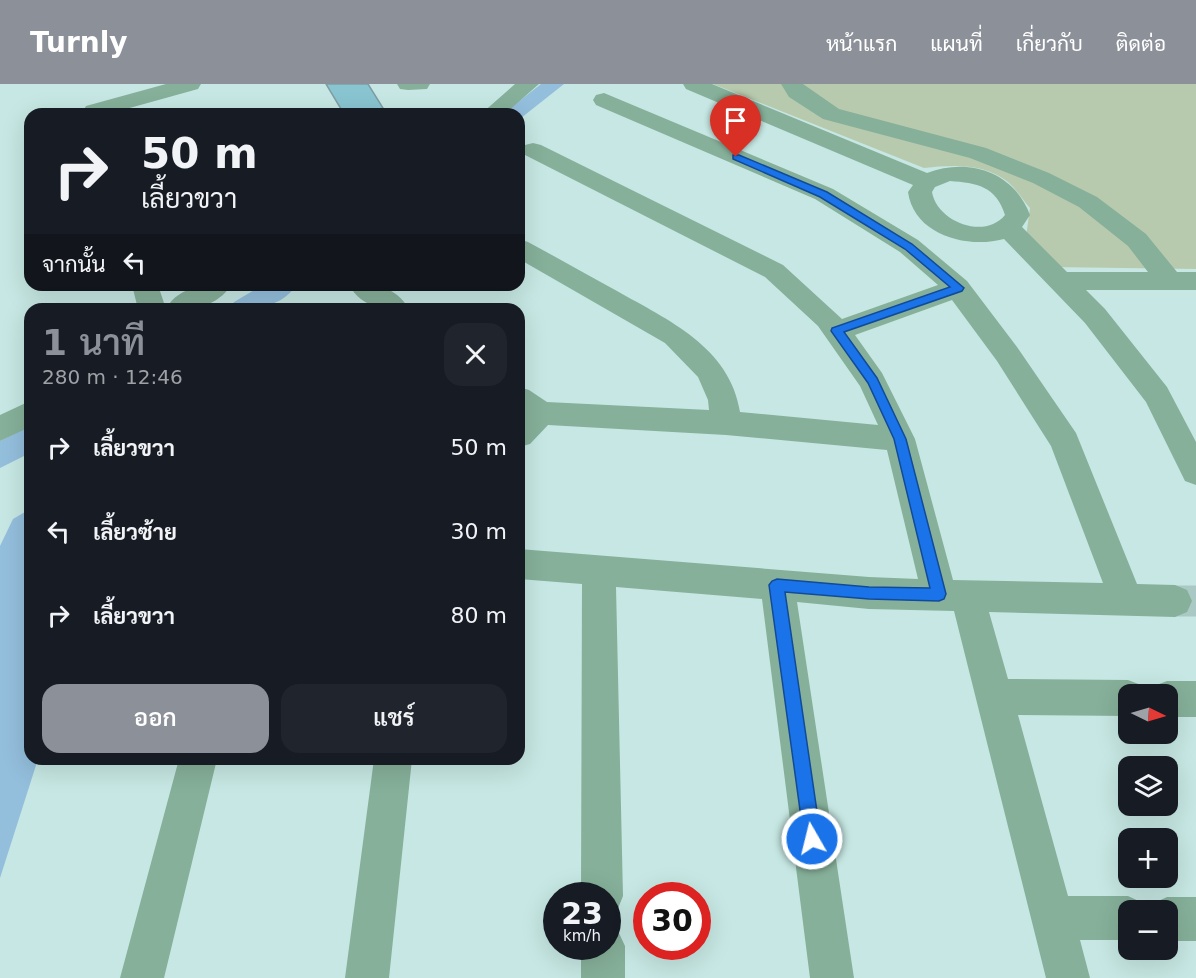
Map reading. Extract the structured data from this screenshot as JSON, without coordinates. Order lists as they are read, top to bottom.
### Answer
{
  "north": "right",
  "page": {
    "header": "Turnly",
    "nav": [
      "หน้าแรก",
      "แผนที่",
      "เกี่ยวกับ",
      "ติดต่อ"
    ],
    "turn": ["50 m", "เลี้ยวขวา"],
    "then": "จากนั้น",
    "heading": ["1 นาที", "280 m · 12:46"],
    "list": [
      {
        "name": "เลี้ยวขวา",
        "value": "50 m"
      },
      {
        "name": "เลี้ยวซ้าย",
        "value": "30 m"
      },
      {
        "name": "เลี้ยวขวา",
        "value": "80 m"
      }
    ],
    "buttons": ["ออก", "แชร์"],
    "map_buttons": ["+", "−"],
    "speed": "23 km/h",
    "limit": "30"
  }
}
